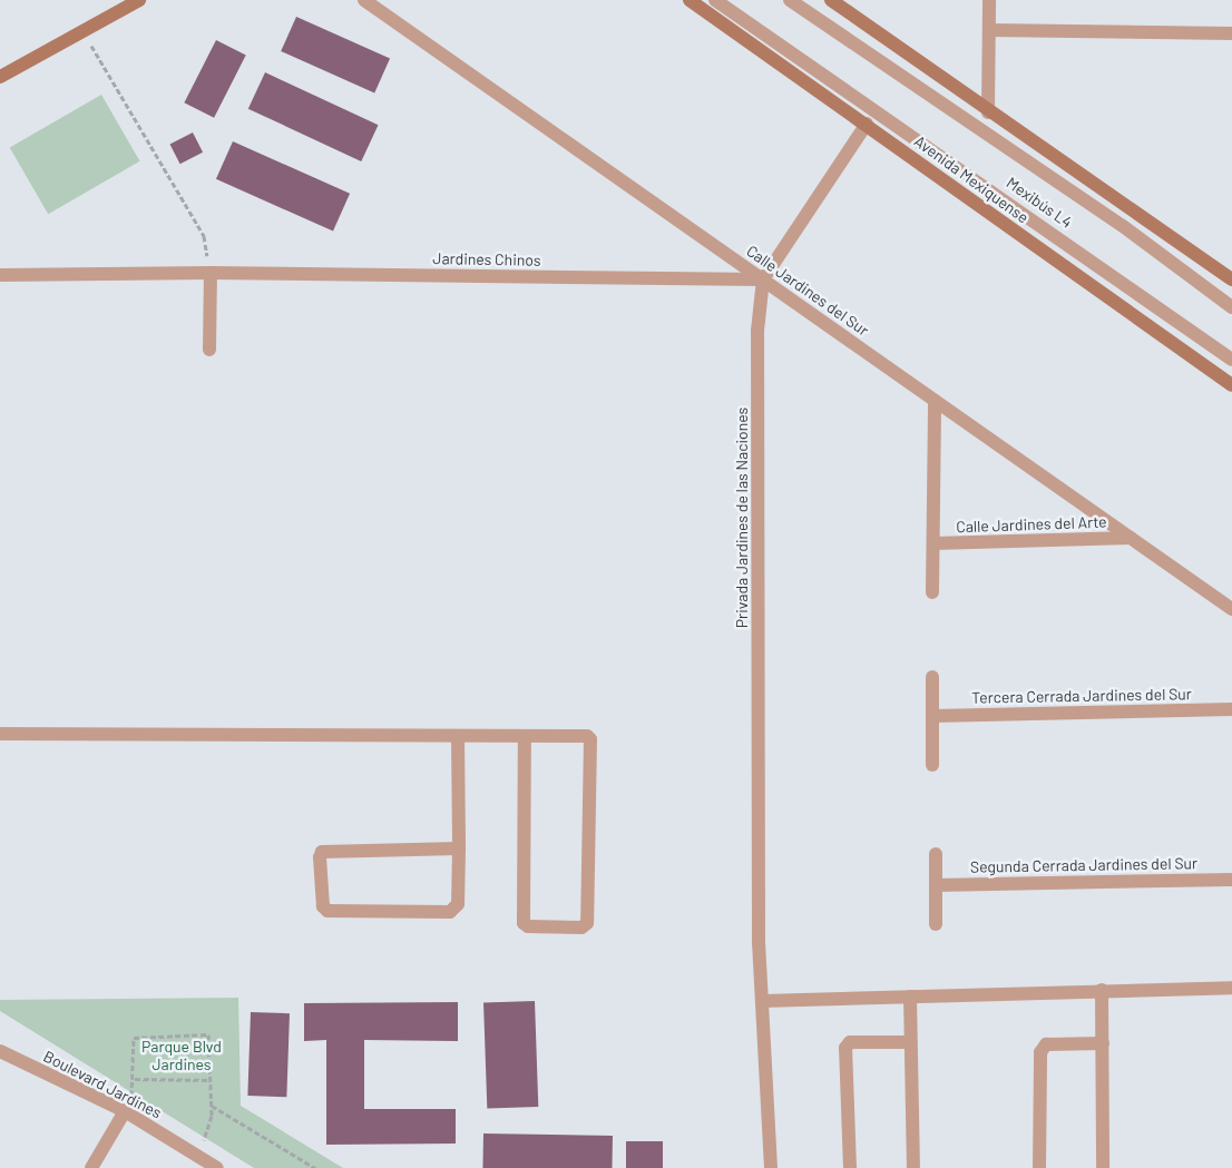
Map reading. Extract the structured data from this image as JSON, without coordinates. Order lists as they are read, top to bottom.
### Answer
{
  "streets": {
    "main road": ["Avenida Mexiquense"],
    "street": [
      "Mexibús L4",
      "Jardines Chinos",
      "Calle Jardines del Sur",
      "Privada Jardines de las Naciones",
      "Calle Jardines del Arte",
      "Tercera Cerrada Jardines del Sur",
      "Segunda Cerrada Jardines del Sur",
      "Boulevard Jardines"
    ]
  },
  "crossings": [
    ["Avenida Mexiquense", "Privada Jardines de las Naciones"],
    ["Jardines Chinos", "Calle Jardines del Sur"],
    ["Jardines Chinos", "Privada Jardines de las Naciones"],
    ["Calle Jardines del Sur", "Privada Jardines de las Naciones"],
    ["Calle Jardines del Sur", "Calle Jardines del Arte"]
  ],
  "parks": ["Parque Blvd Jardines"]
}
